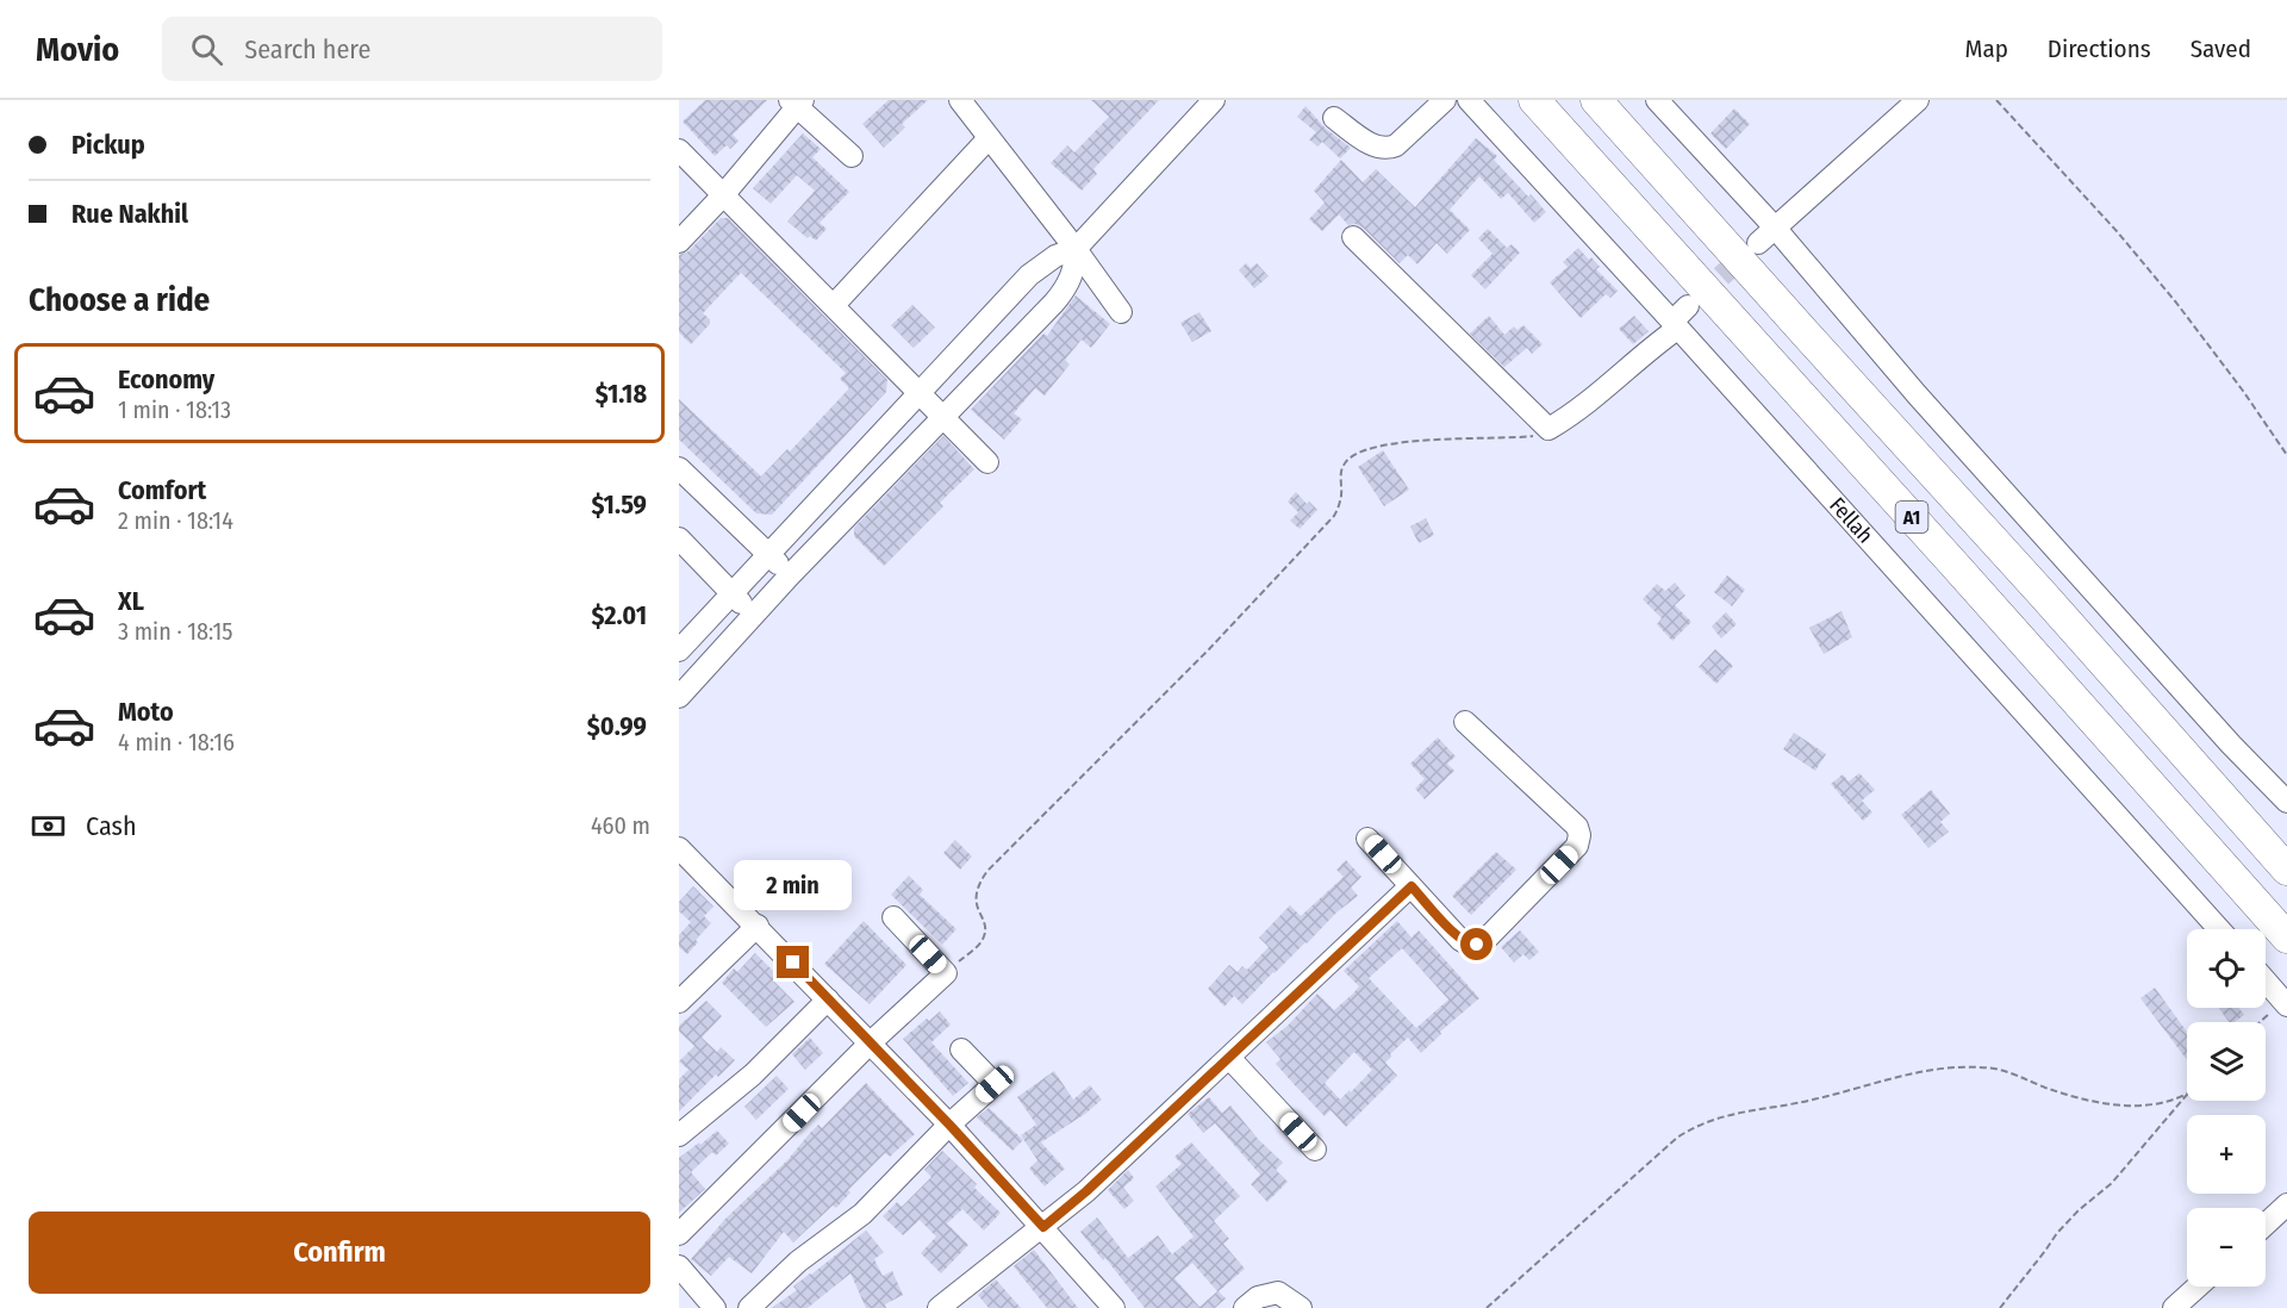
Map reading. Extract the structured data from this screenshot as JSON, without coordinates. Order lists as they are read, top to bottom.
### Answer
{
  "streets": {
    "highway": ["A1"],
    "street": ["Fellah"]
  },
  "page": {
    "header": "Movio",
    "search": "Search here",
    "nav": ["Map", "Directions", "Saved"],
    "banner": ["Pickup", "Rue Nakhil"],
    "heading": "Choose a ride",
    "list": [
      {
        "name": "Economy",
        "note": "1 min · 18:13",
        "value": "$1.18"
      },
      {
        "name": "Comfort",
        "note": "2 min · 18:14",
        "value": "$1.59"
      },
      {
        "name": "XL",
        "note": "3 min · 18:15",
        "value": "$2.01"
      },
      {
        "name": "Moto",
        "note": "4 min · 18:16",
        "value": "$0.99"
      }
    ],
    "pay": ["Cash", "460 m"],
    "bubble": "2 min",
    "map_buttons": ["+", "−"],
    "buttons": "Confirm"
  }
}
